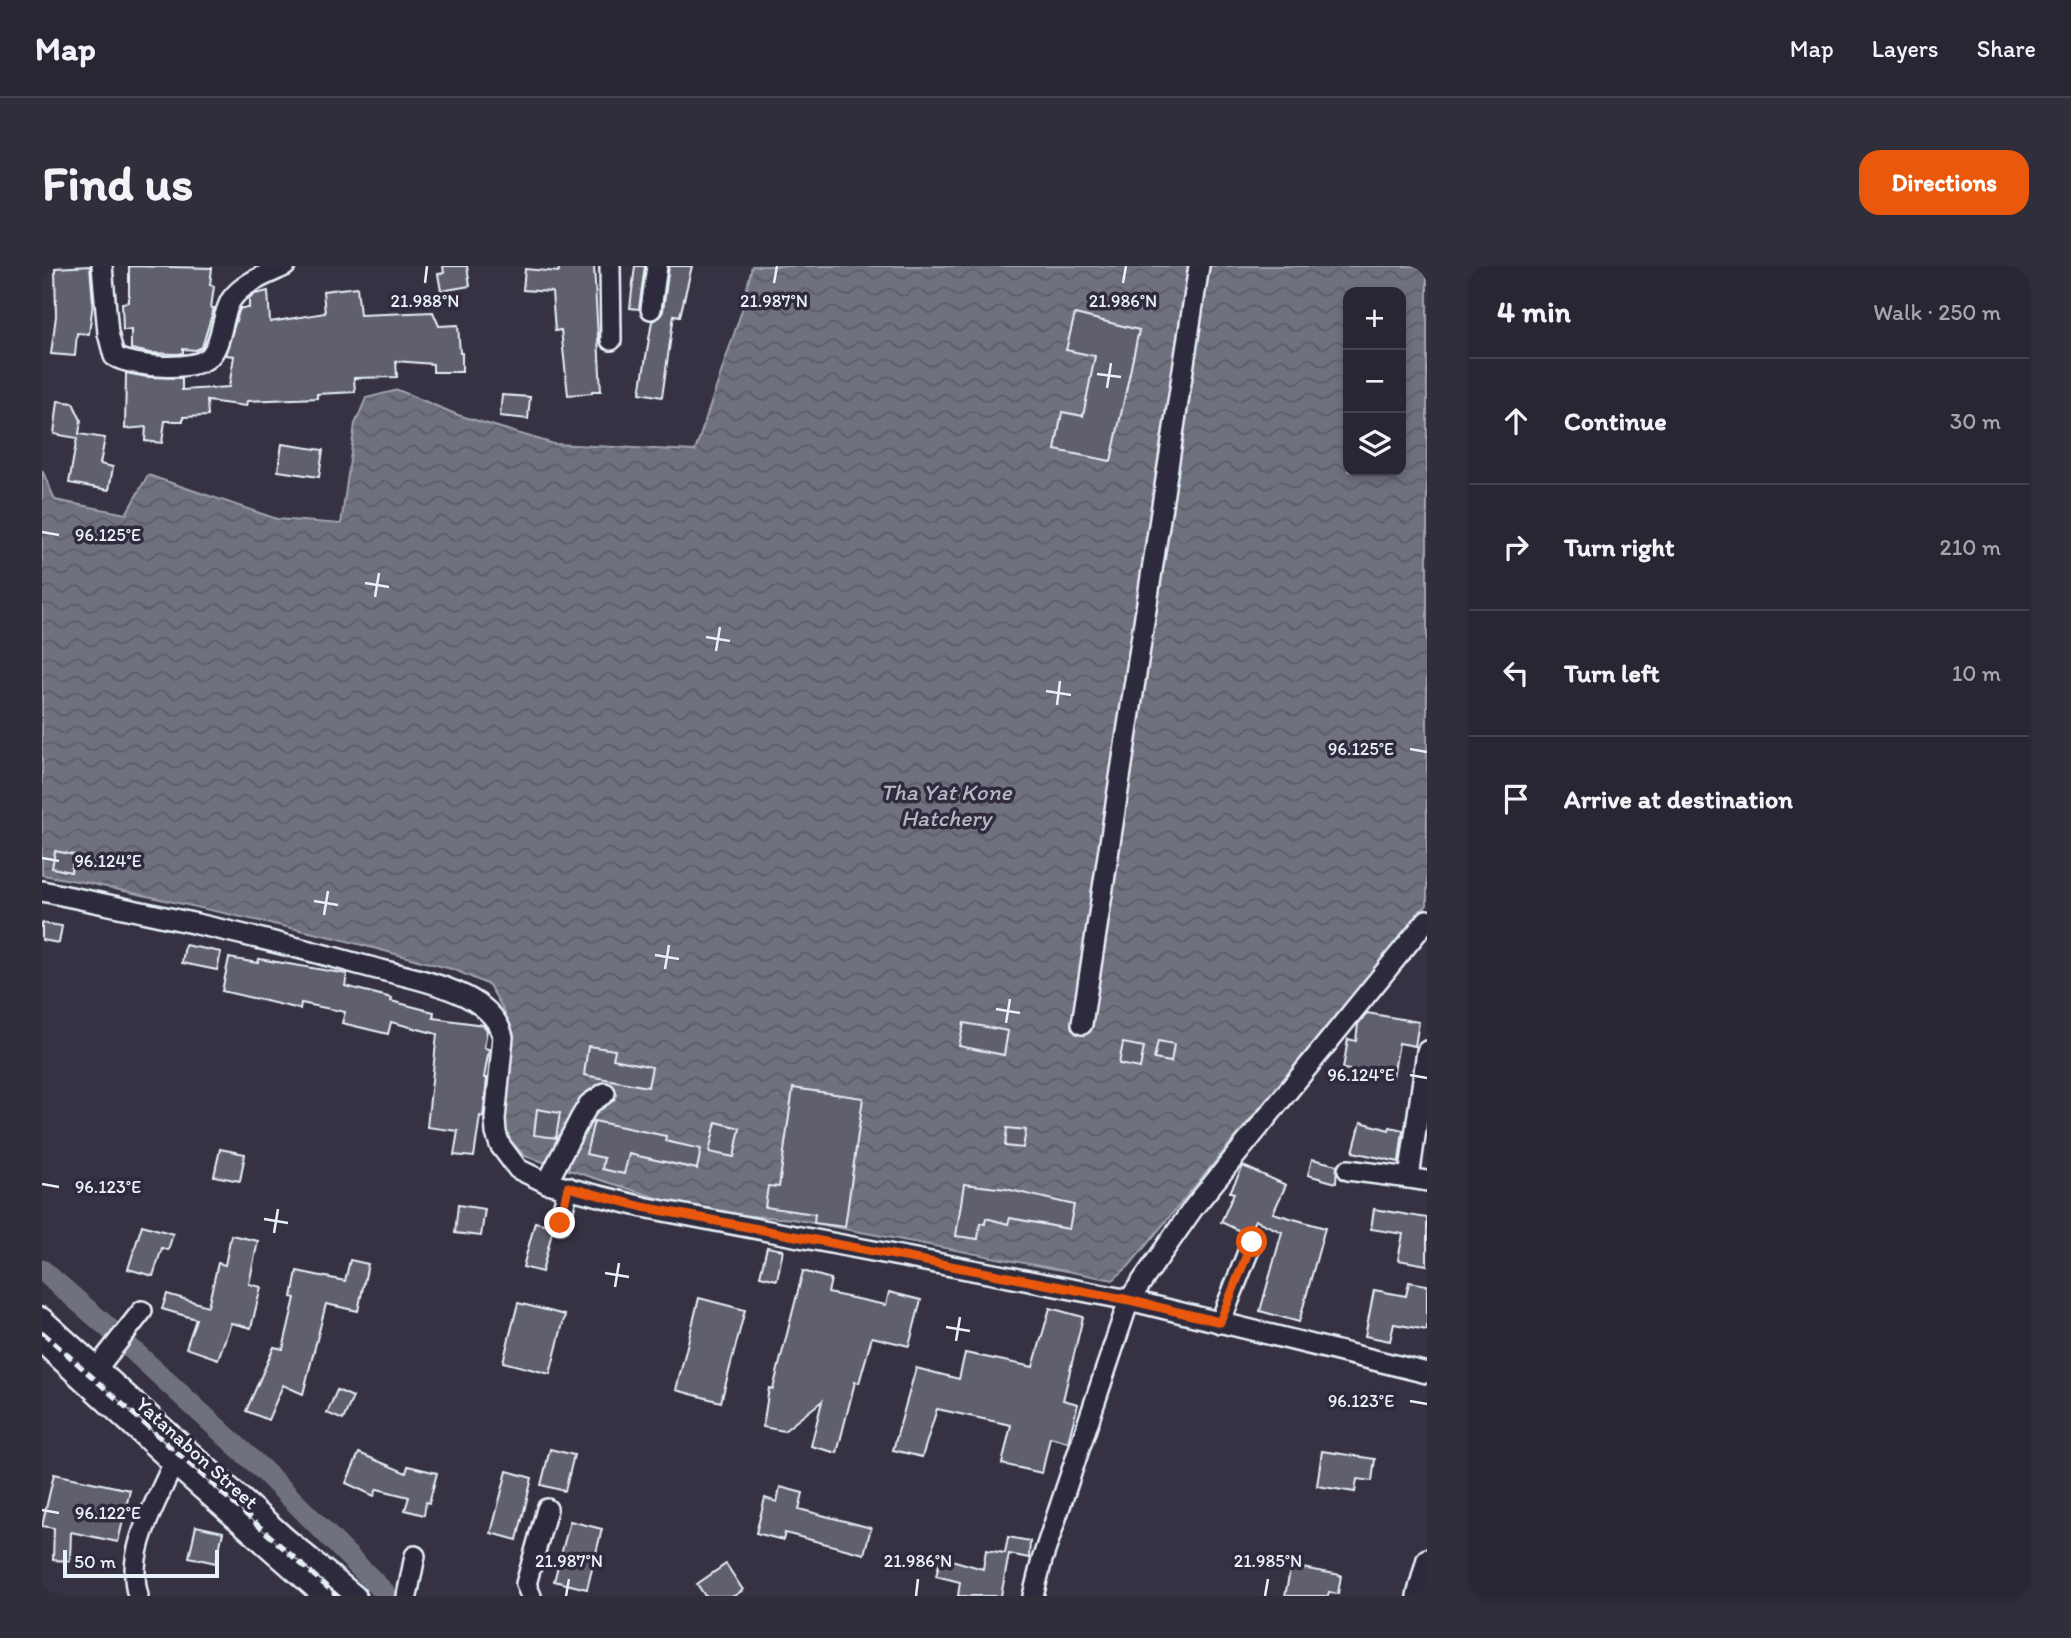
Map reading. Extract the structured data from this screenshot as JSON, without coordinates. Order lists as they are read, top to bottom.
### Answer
{
  "streets": {
    "street": ["Yatanabon Street"]
  },
  "water": ["Tha Yat Kone Hatchery"],
  "scale_bar": "50 m",
  "page": {
    "header": "Map",
    "nav": ["Map", "Layers", "Share"],
    "buttons": "Directions",
    "title": "Find us",
    "heading": ["4 min", "Walk · 250 m"],
    "map_buttons": ["+", "−"],
    "list": [
      ["Continue", "30 m"],
      ["Turn right", "210 m"],
      ["Turn left", "10 m"],
      "Arrive at destination"
    ],
    "scale": "50 m"
  },
  "coordinates": [
    "21.988°N",
    "21.987°N",
    "21.986°N",
    "96.125°E",
    "96.124°E",
    "96.123°E",
    "96.122°E",
    "21.985°N"
  ]
}
